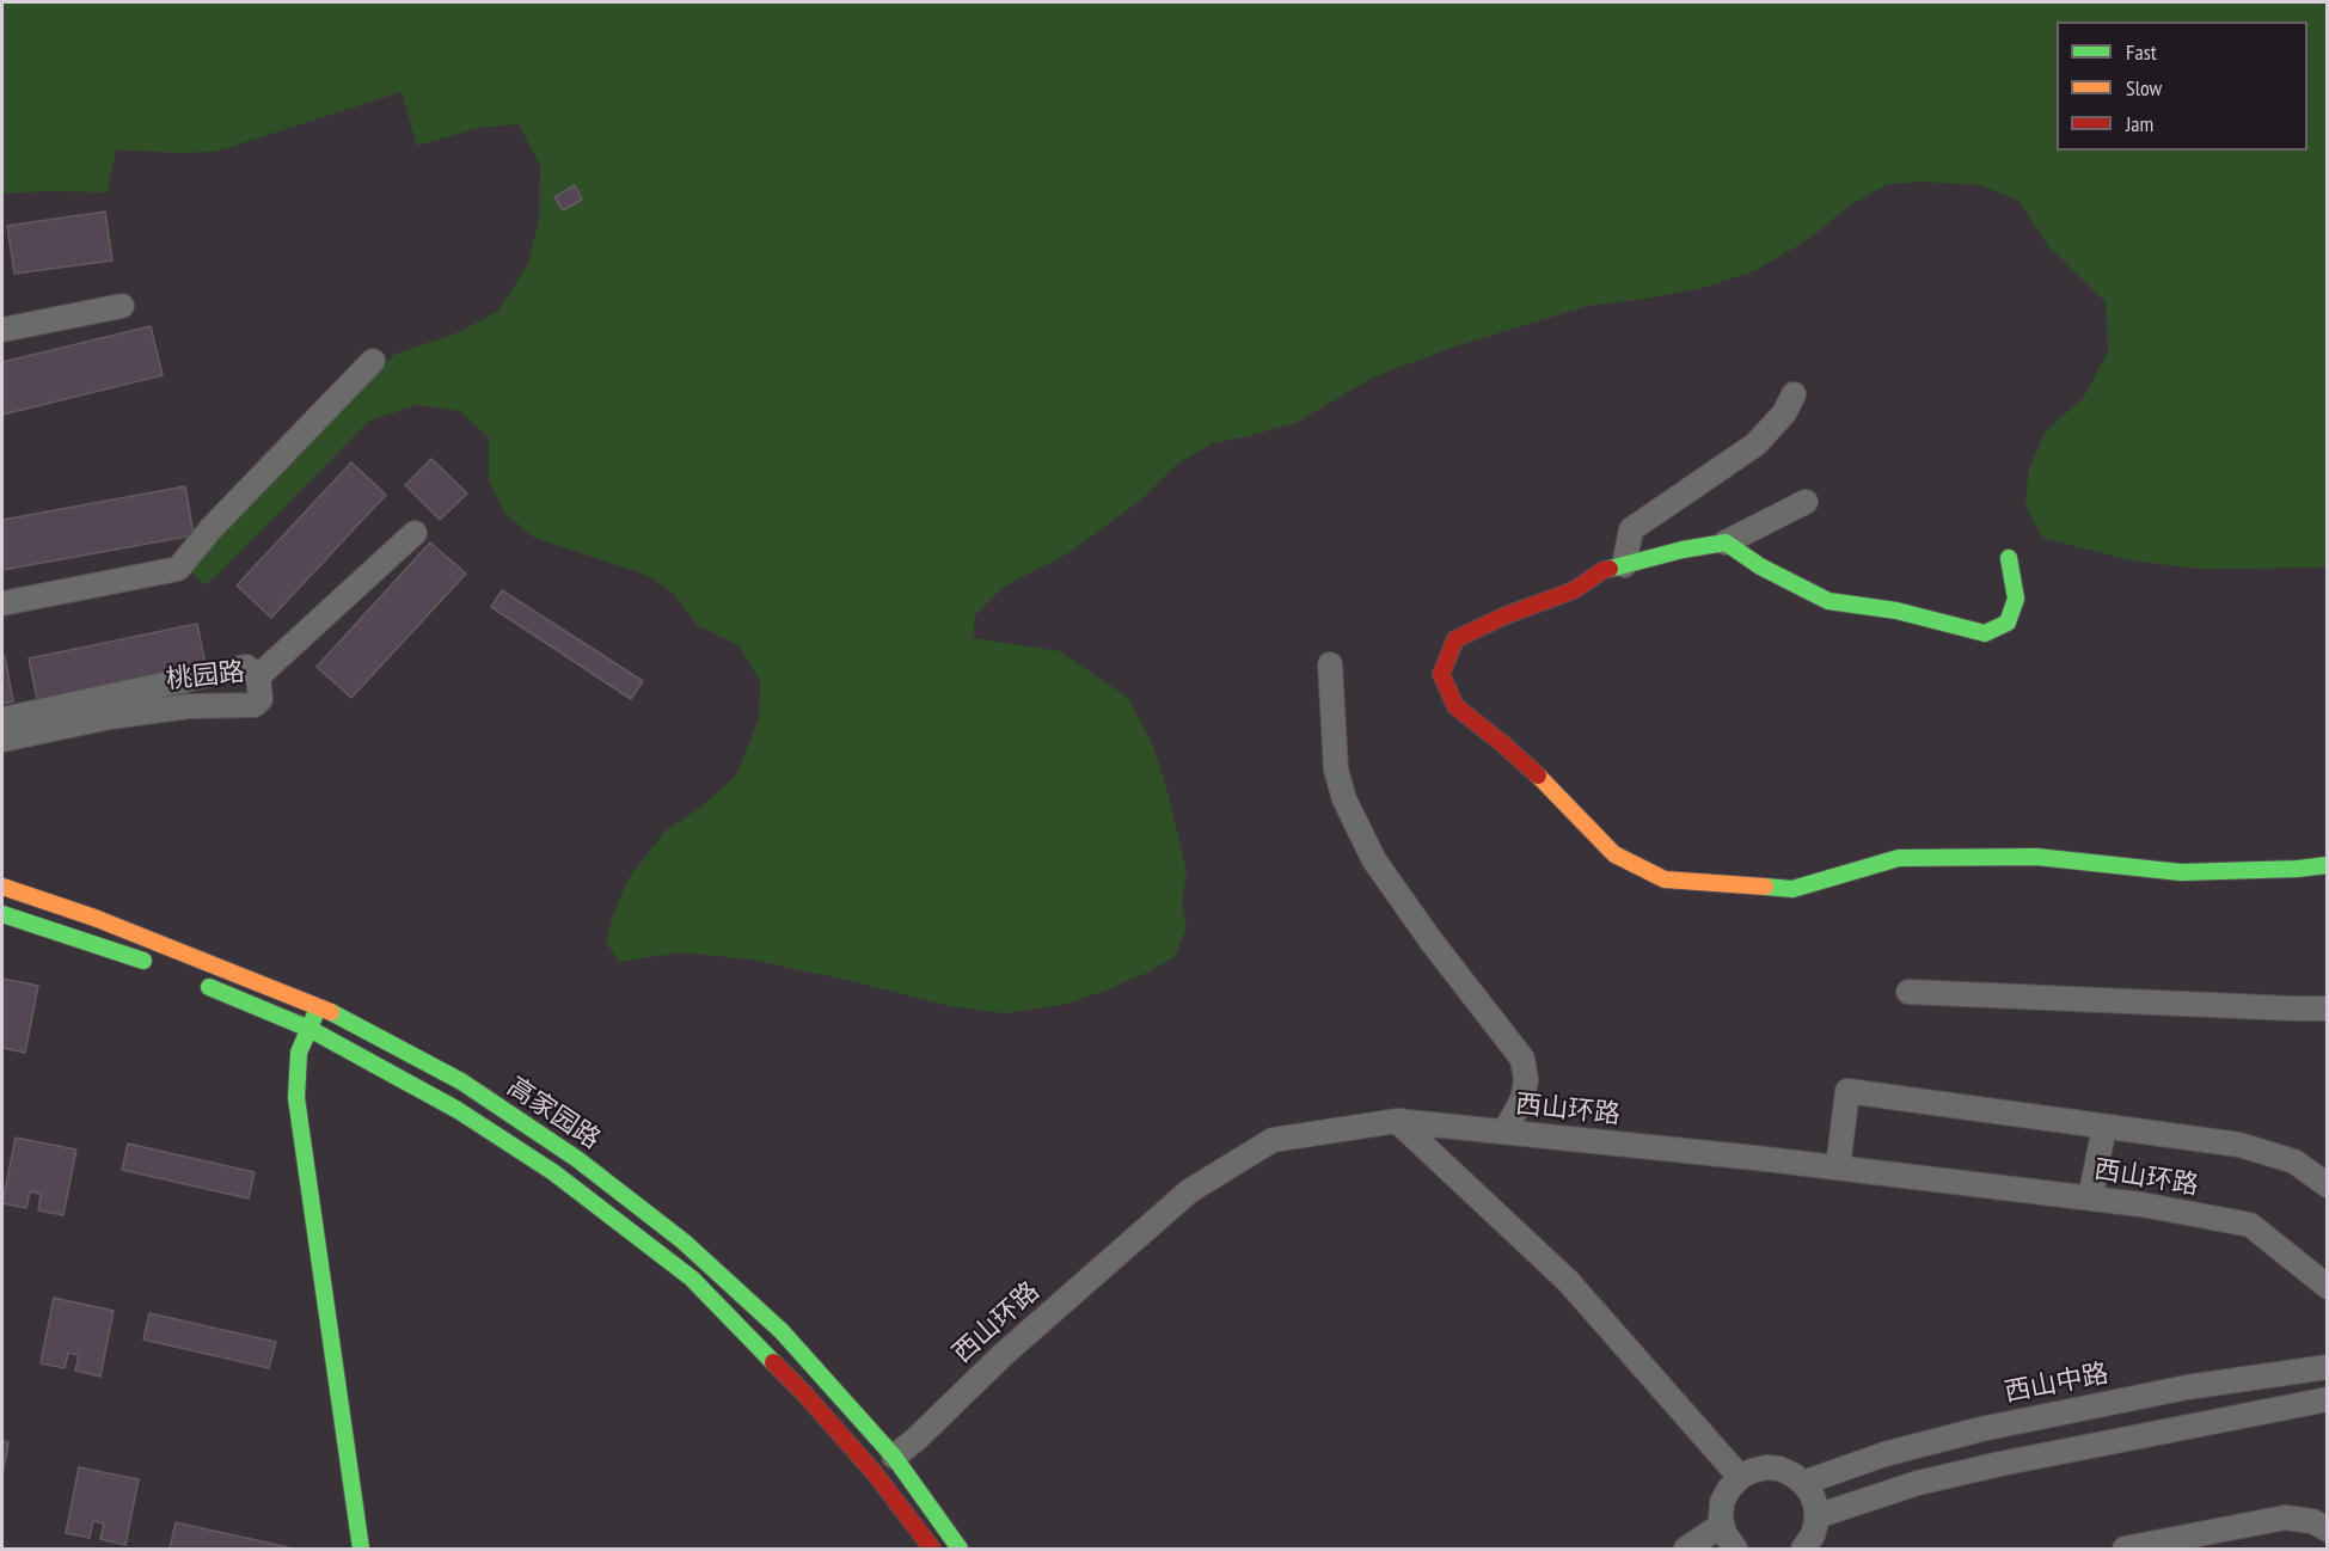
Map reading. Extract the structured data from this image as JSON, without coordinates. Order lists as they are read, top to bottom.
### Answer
{
  "streets": {
    "main road": ["高家园路"],
    "street": ["桃园路", "西山环路", "西山中路"]
  },
  "crossings": [
    ["西山环路", "高家园路"]
  ],
  "legend": ["Fast", "Slow", "Jam"]
}
